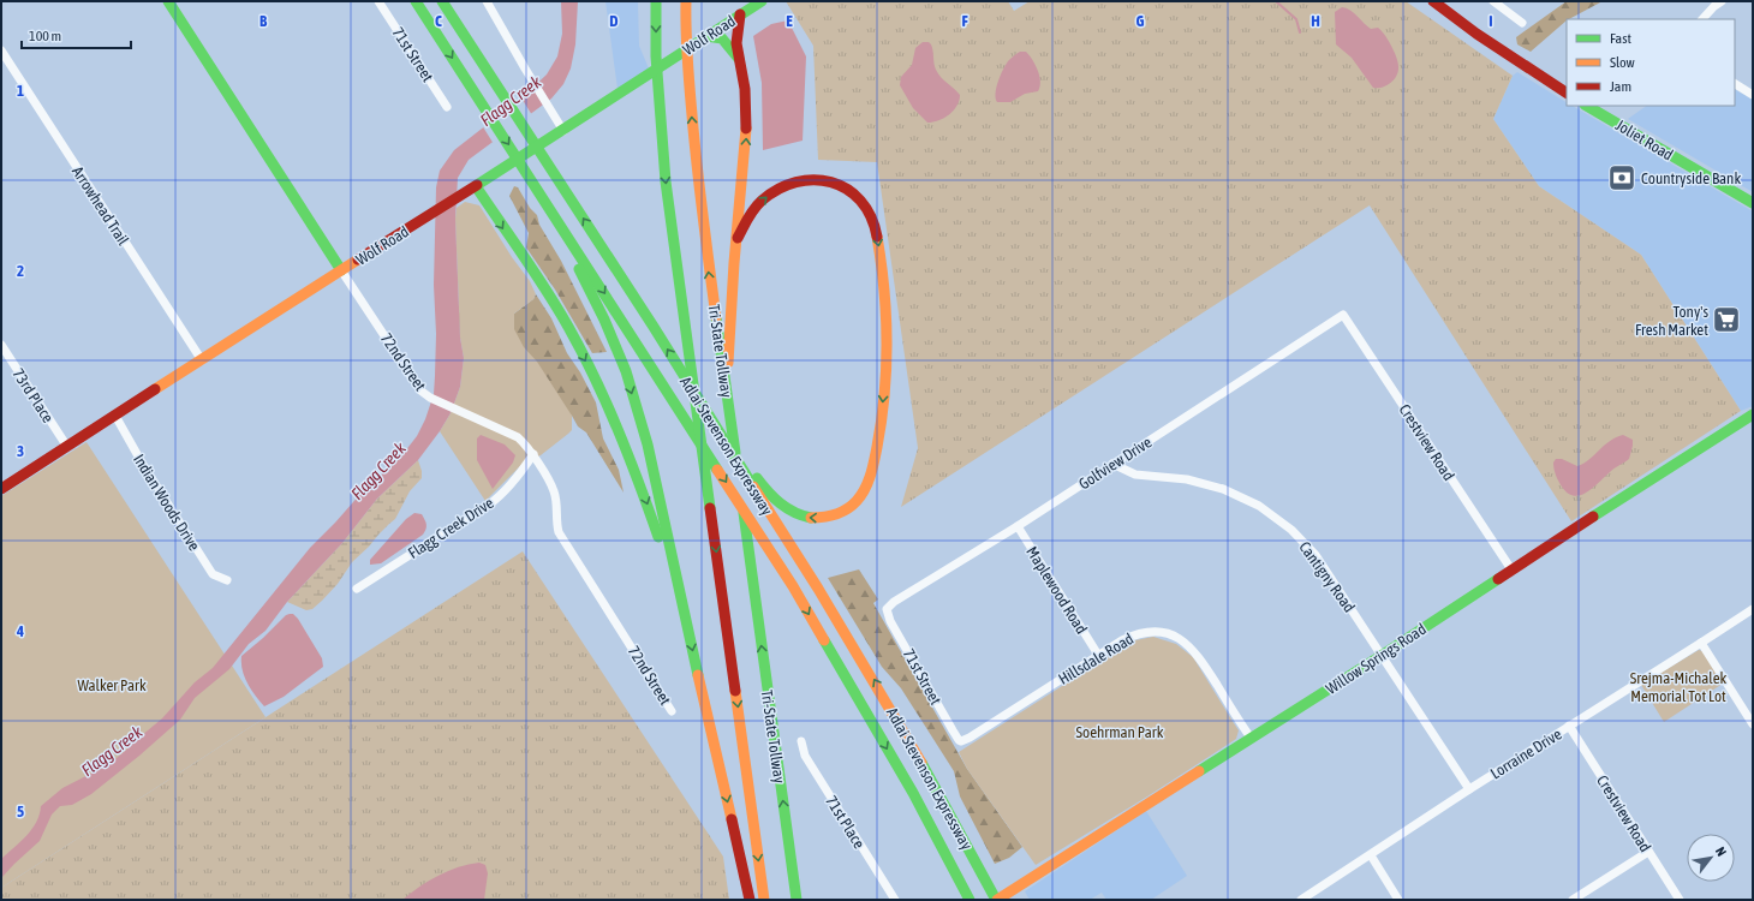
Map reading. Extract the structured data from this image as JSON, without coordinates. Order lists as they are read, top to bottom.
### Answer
{
  "streets": {
    "main road": [
      "Wolf Road",
      "Joliet Road",
      "Tri-State Tollway",
      "72nd Street",
      "Adlai Stevenson Expressway",
      "Willow Springs Road"
    ],
    "street": [
      "71st Street",
      "Arrowhead Trail",
      "73rd Place",
      "Crestview Road",
      "Golfview Drive",
      "Indian Woods Drive",
      "Flagg Creek Drive",
      "Cantigny Road",
      "Maplewood Road",
      "Hillsdale Road",
      "Lorraine Drive",
      "71st Place"
    ]
  },
  "crossings": [
    ["Wolf Road", "Arrowhead Trail"],
    ["Wolf Road", "72nd Street"],
    ["Wolf Road", "73rd Place"],
    ["Wolf Road", "Indian Woods Drive"],
    ["71st Street", "Golfview Drive"],
    ["71st Street", "Hillsdale Road"],
    ["72nd Street", "Flagg Creek Drive"],
    ["Crestview Road", "Golfview Drive"],
    ["Crestview Road", "Willow Springs Road"],
    ["Crestview Road", "Lorraine Drive"],
    ["Adlai Stevenson Expressway", "Willow Springs Road"],
    ["Golfview Drive", "Cantigny Road"],
    ["Golfview Drive", "Maplewood Road"],
    ["Cantigny Road", "Willow Springs Road"],
    ["Cantigny Road", "Lorraine Drive"],
    ["Maplewood Road", "Hillsdale Road"],
    ["Hillsdale Road", "Willow Springs Road"]
  ],
  "water": ["Flagg Creek"],
  "parks": ["Srejma-Michalek Memorial Tot Lot", "Walker Park", "Soehrman Park"],
  "places": {
    "bank": ["Countryside Bank"],
    "supermarket": ["Tony's Fresh Market"]
  },
  "legend": ["Fast", "Slow", "Jam"],
  "scale_bar": "100 m",
  "north": "top right",
  "grid": {
    "columns": [
      "B",
      "C",
      "D",
      "E",
      "F",
      "G",
      "H",
      "I"
    ],
    "rows": [
      "1",
      "2",
      "3",
      "4",
      "5"
    ]
  }
}
